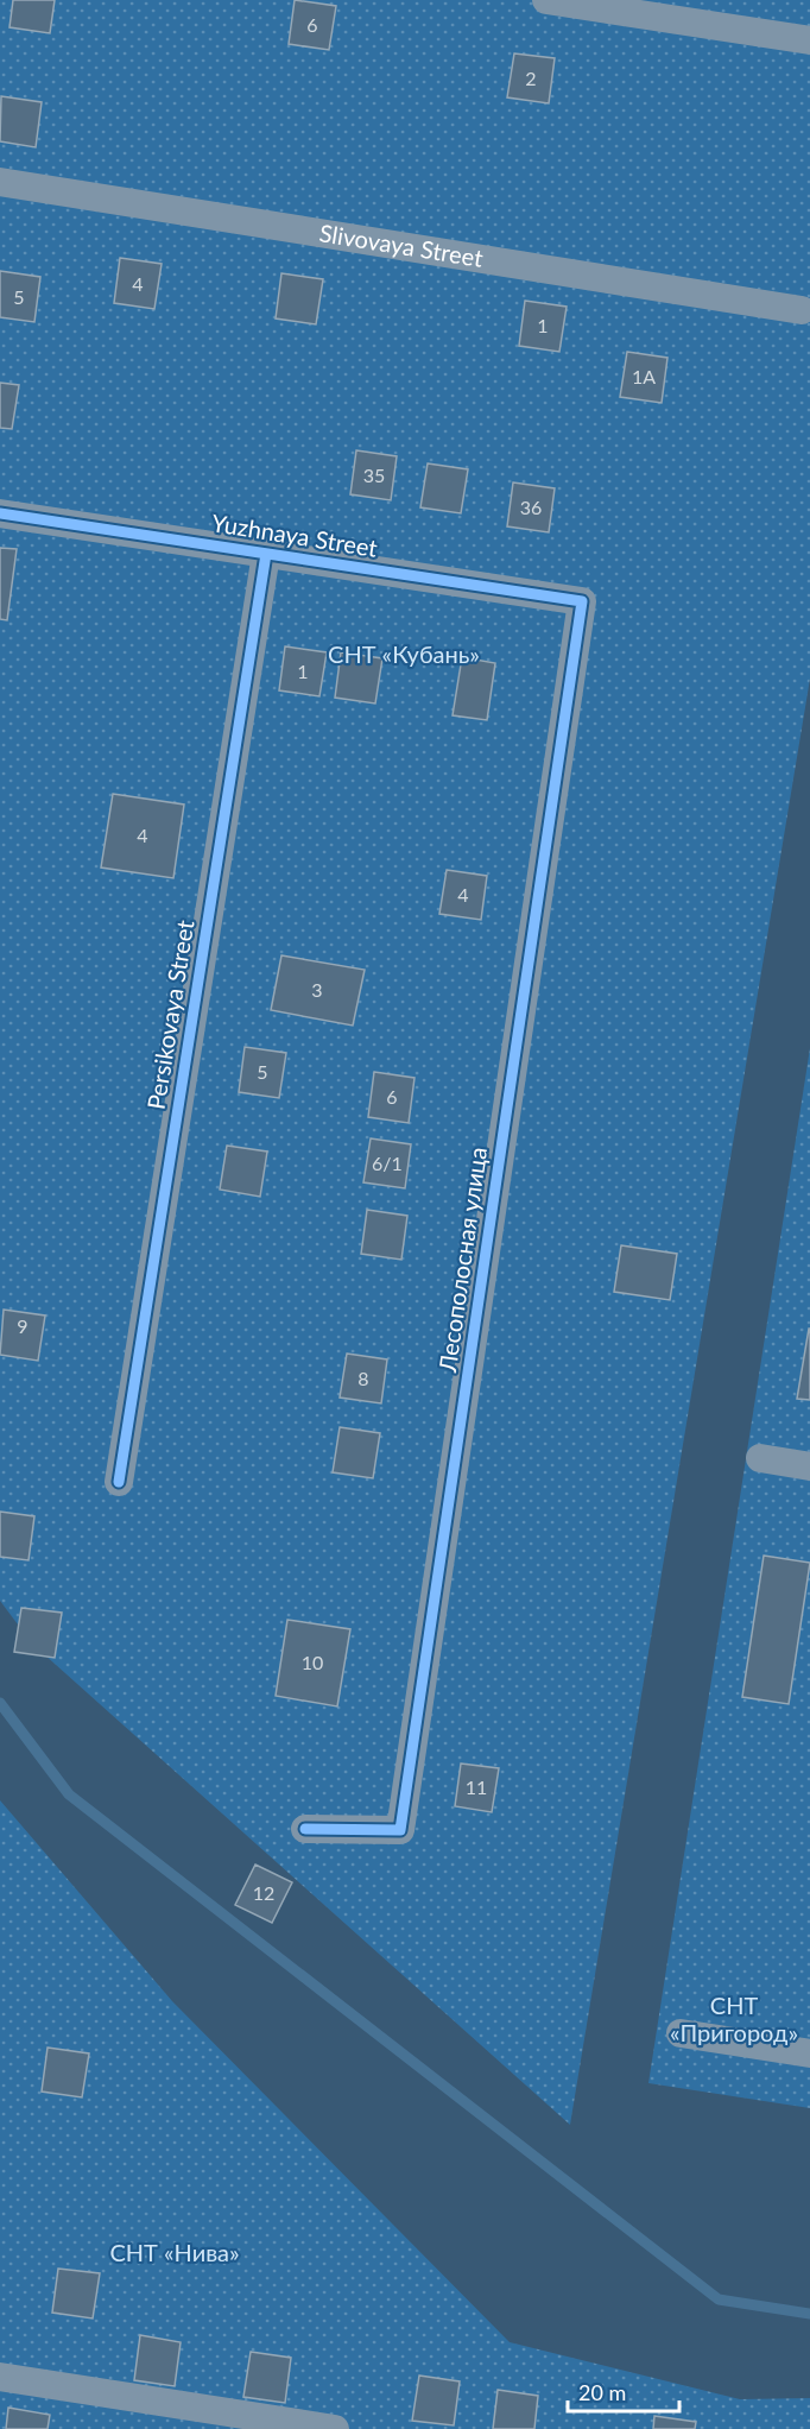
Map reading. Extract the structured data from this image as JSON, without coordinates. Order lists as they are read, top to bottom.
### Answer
{
  "streets": {
    "street": [
      "Slivovaya Street",
      "Yuzhnaya Street",
      "Persikovaya Street",
      "Лесополосная улица"
    ]
  },
  "crossings": [
    ["Yuzhnaya Street", "Persikovaya Street"],
    ["Yuzhnaya Street", "Лесополосная улица"]
  ],
  "parks": ["СНТ «Кубань»", "СНТ «Пригород»", "СНТ «Нива»"],
  "house_numbers": [
    "6",
    "2",
    "4",
    "5",
    "1",
    "1А",
    "35",
    "36",
    "1",
    "4",
    "4",
    "3",
    "5",
    "6",
    "6/1",
    "9",
    "8",
    "10",
    "11",
    "12"
  ],
  "scale_bar": "20 m"
}
